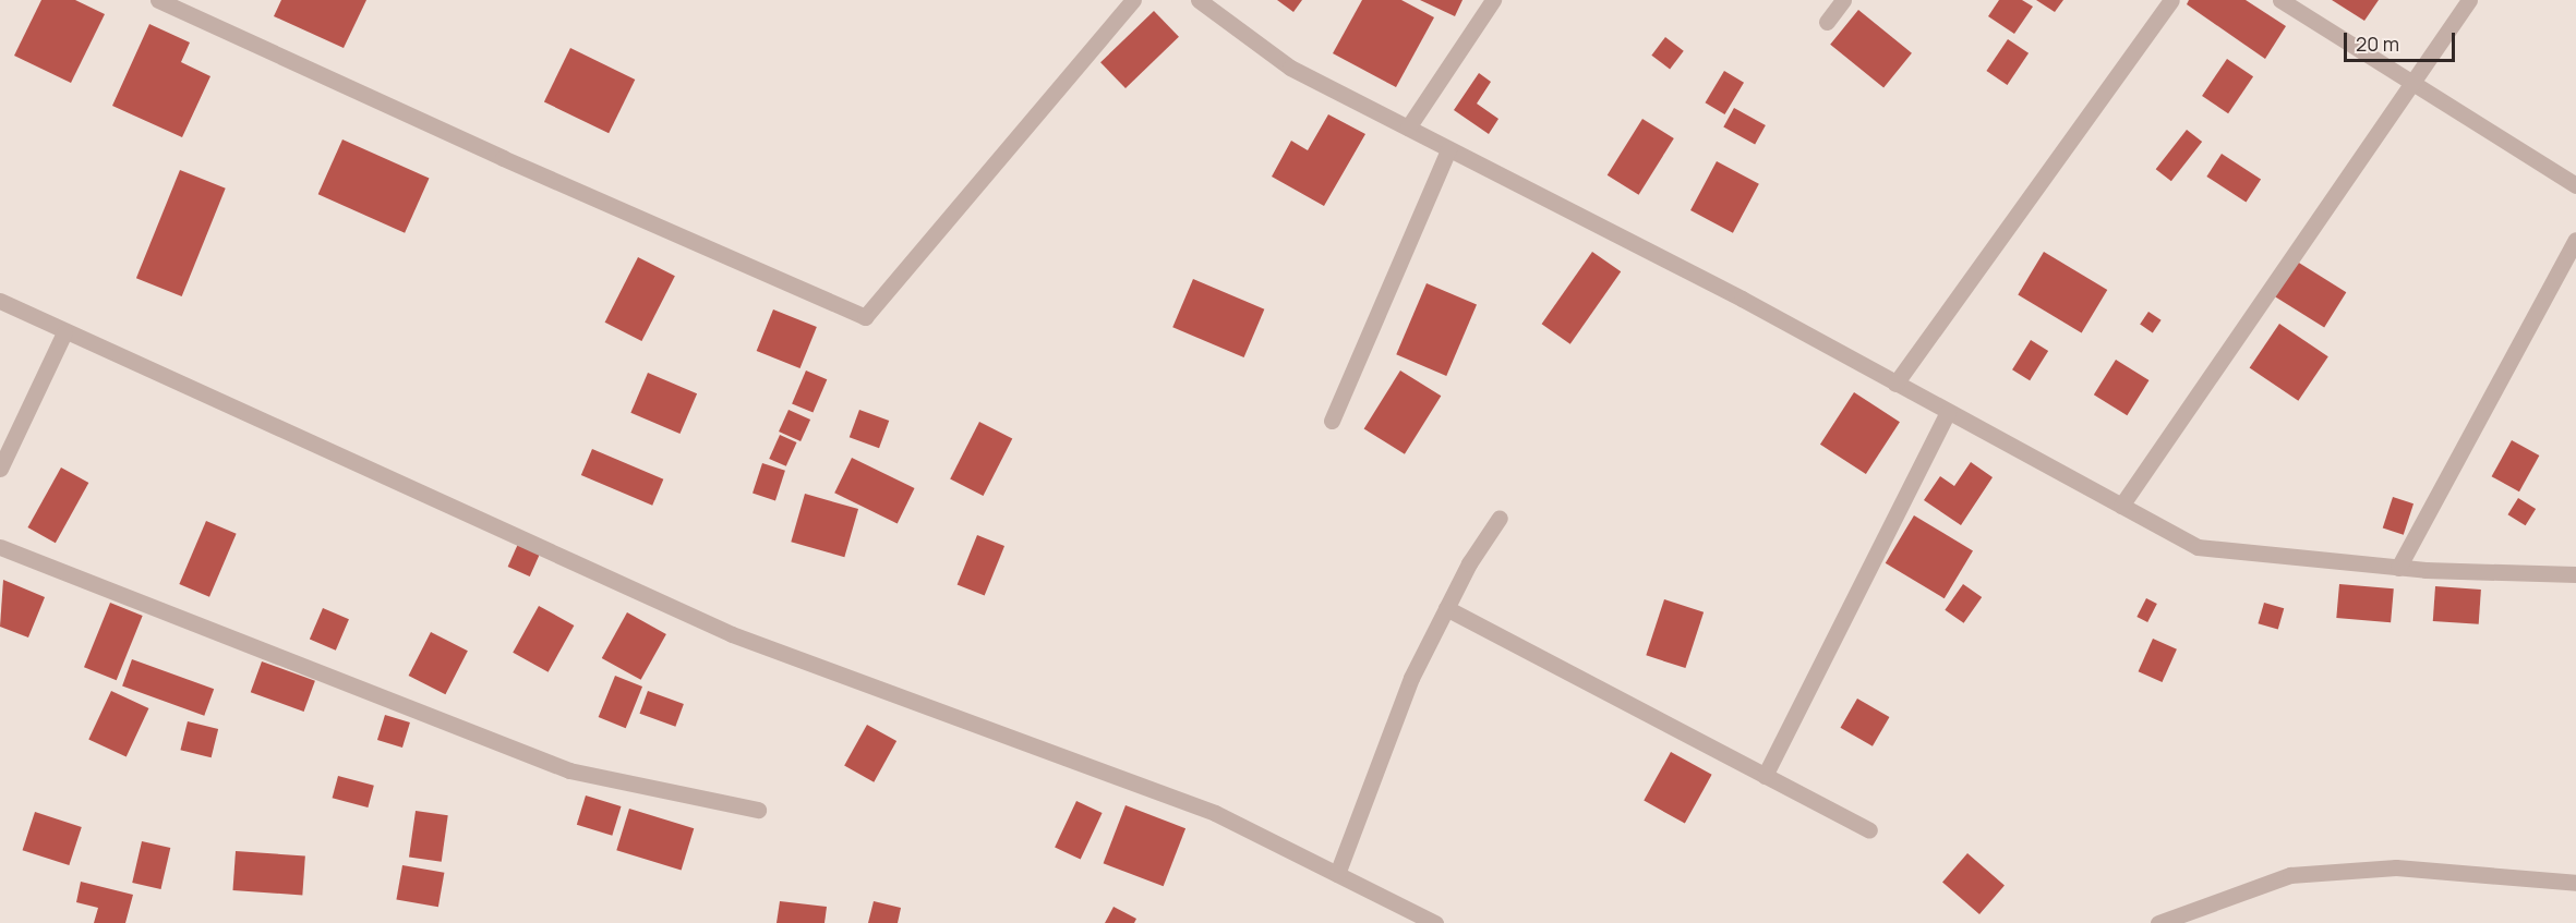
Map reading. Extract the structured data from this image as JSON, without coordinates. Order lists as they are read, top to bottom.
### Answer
{
  "scale_bar": "20 m"
}
